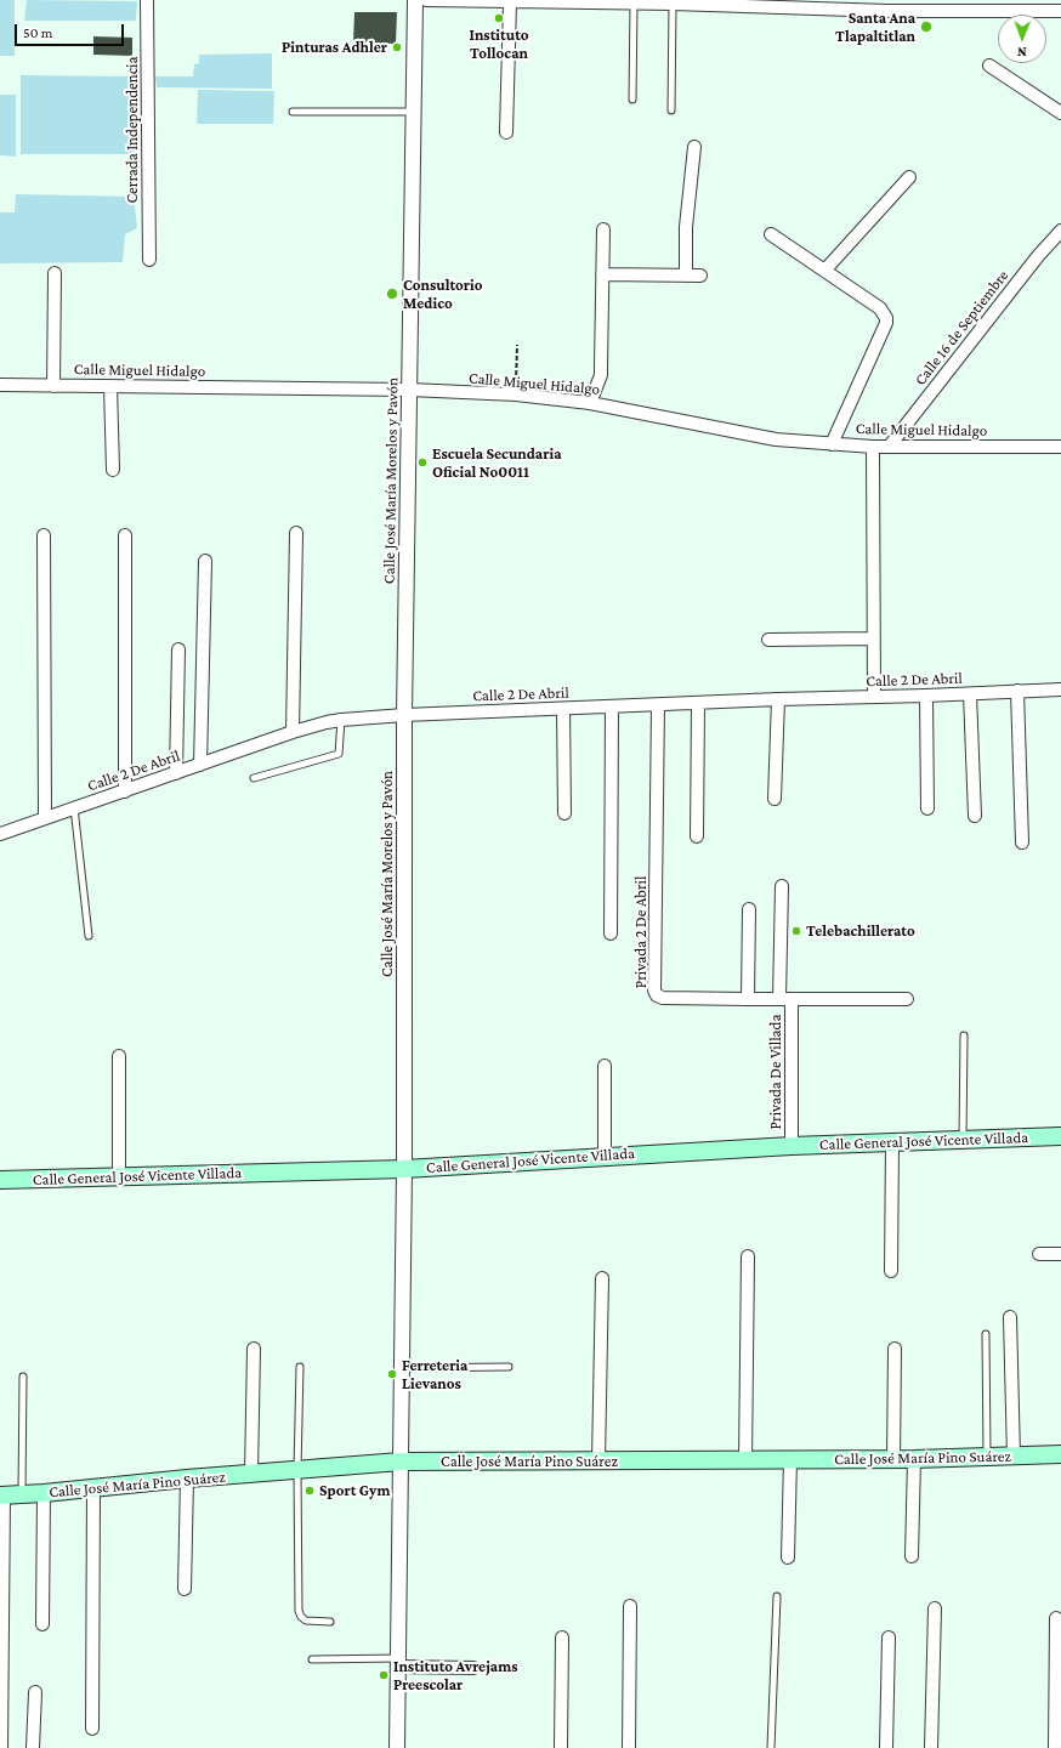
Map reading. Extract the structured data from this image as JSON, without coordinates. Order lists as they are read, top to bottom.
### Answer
{
  "streets": {
    "main road": ["Calle General José Vicente Villada", "Calle José María Pino Suárez"],
    "street": [
      "Cerrada Independencia",
      "Calle 16 de Septiembre",
      "Calle Miguel Hidalgo",
      "Calle José María Morelos y Pavón",
      "Calle 2 De Abril",
      "Privada 2 De Abril",
      "Privada De Villada"
    ]
  },
  "crossings": [
    ["Calle 16 de Septiembre", "Calle Miguel Hidalgo"],
    ["Calle Miguel Hidalgo", "Calle José María Morelos y Pavón"],
    ["Calle José María Morelos y Pavón", "Calle 2 De Abril"],
    ["Calle José María Morelos y Pavón", "Calle General José Vicente Villada"],
    ["Calle José María Morelos y Pavón", "Calle José María Pino Suárez"],
    ["Calle 2 De Abril", "Privada 2 De Abril"],
    ["Privada 2 De Abril", "Privada De Villada"],
    ["Privada De Villada", "Calle General José Vicente Villada"]
  ],
  "places": [
    "Instituto Tollocan",
    "Santa Ana Tlapaltitlan",
    "Pinturas Adhler",
    "Consultorio Medico",
    "Escuela Secundaria Oficial No0011",
    "Telebachillerato",
    "Ferreteria Lievanos",
    "Sport Gym",
    "Instituto Avrejams Preescolar"
  ],
  "scale_bar": "50 m",
  "north": "bottom"
}
